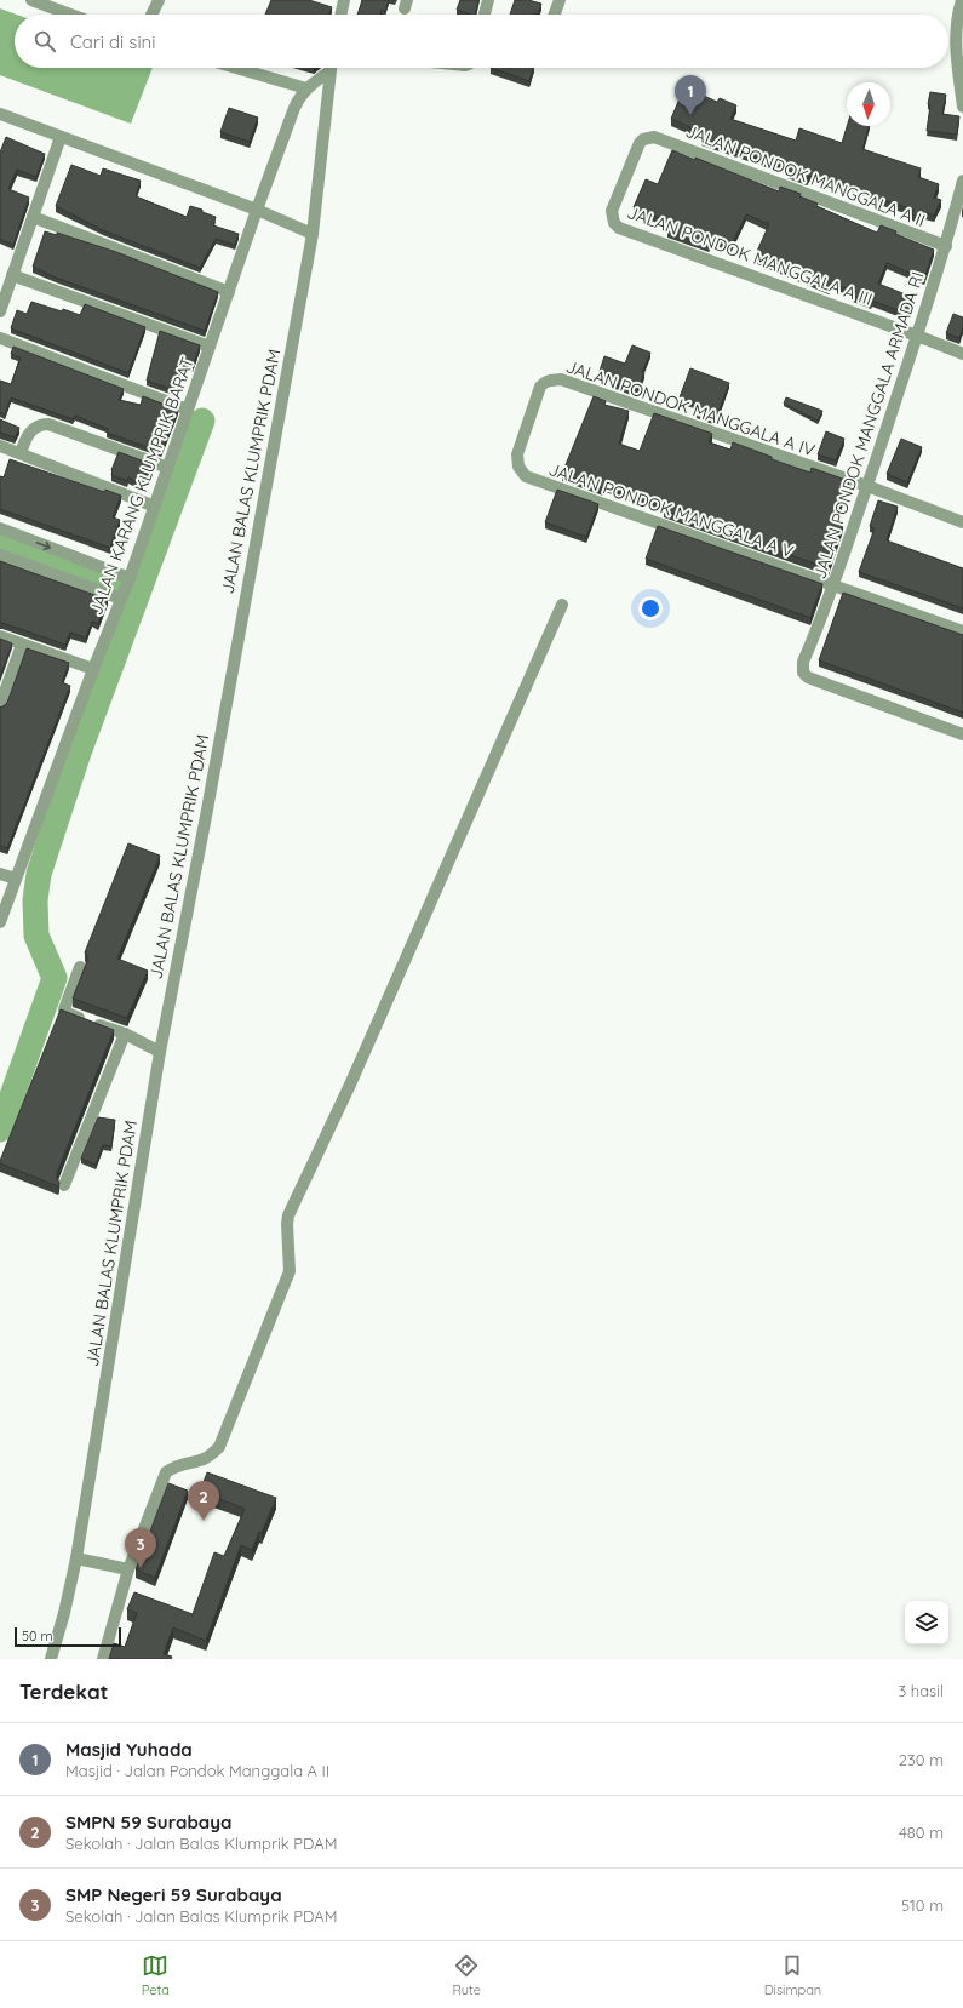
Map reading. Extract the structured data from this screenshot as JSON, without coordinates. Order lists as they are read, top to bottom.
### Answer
{
  "streets": {
    "street": [
      "JALAN PONDOK MANGGALA A II",
      "JALAN PONDOK MANGGALA A III",
      "JALAN PONDOK MANGGALA A IV",
      "JALAN PONDOK MANGGALA ARMADA RI",
      "JALAN BALAS KLUMPRIK PDAM",
      "JALAN KARANG KLUMPRIK BARAT",
      "JALAN PONDOK MANGGALA A V"
    ]
  },
  "crossings": [
    ["JALAN PONDOK MANGGALA A II", "JALAN PONDOK MANGGALA A III"],
    ["JALAN PONDOK MANGGALA A II", "JALAN PONDOK MANGGALA ARMADA RI"],
    ["JALAN PONDOK MANGGALA A III", "JALAN PONDOK MANGGALA ARMADA RI"],
    ["JALAN PONDOK MANGGALA A IV", "JALAN PONDOK MANGGALA ARMADA RI"],
    ["JALAN PONDOK MANGGALA A IV", "JALAN PONDOK MANGGALA A V"],
    ["JALAN PONDOK MANGGALA ARMADA RI", "JALAN PONDOK MANGGALA A V"]
  ],
  "scale_bar": "50 m",
  "north": "bottom",
  "page": {
    "search": "Cari di sini",
    "pins": ["1", "2", "3"],
    "scale": "50 m",
    "heading": ["Terdekat", "3 hasil"],
    "list": [
      {
        "mark": "1",
        "name": "Masjid Yuhada",
        "note": "Masjid · Jalan Pondok Manggala A II",
        "value": "230 m"
      },
      {
        "mark": "2",
        "name": "SMPN 59 Surabaya",
        "note": "Sekolah · Jalan Balas Klumprik PDAM",
        "value": "480 m"
      },
      {
        "mark": "3",
        "name": "SMP Negeri 59 Surabaya",
        "note": "Sekolah · Jalan Balas Klumprik PDAM",
        "value": "510 m"
      }
    ],
    "nav": ["Peta", "Rute", "Disimpan"]
  }
}
